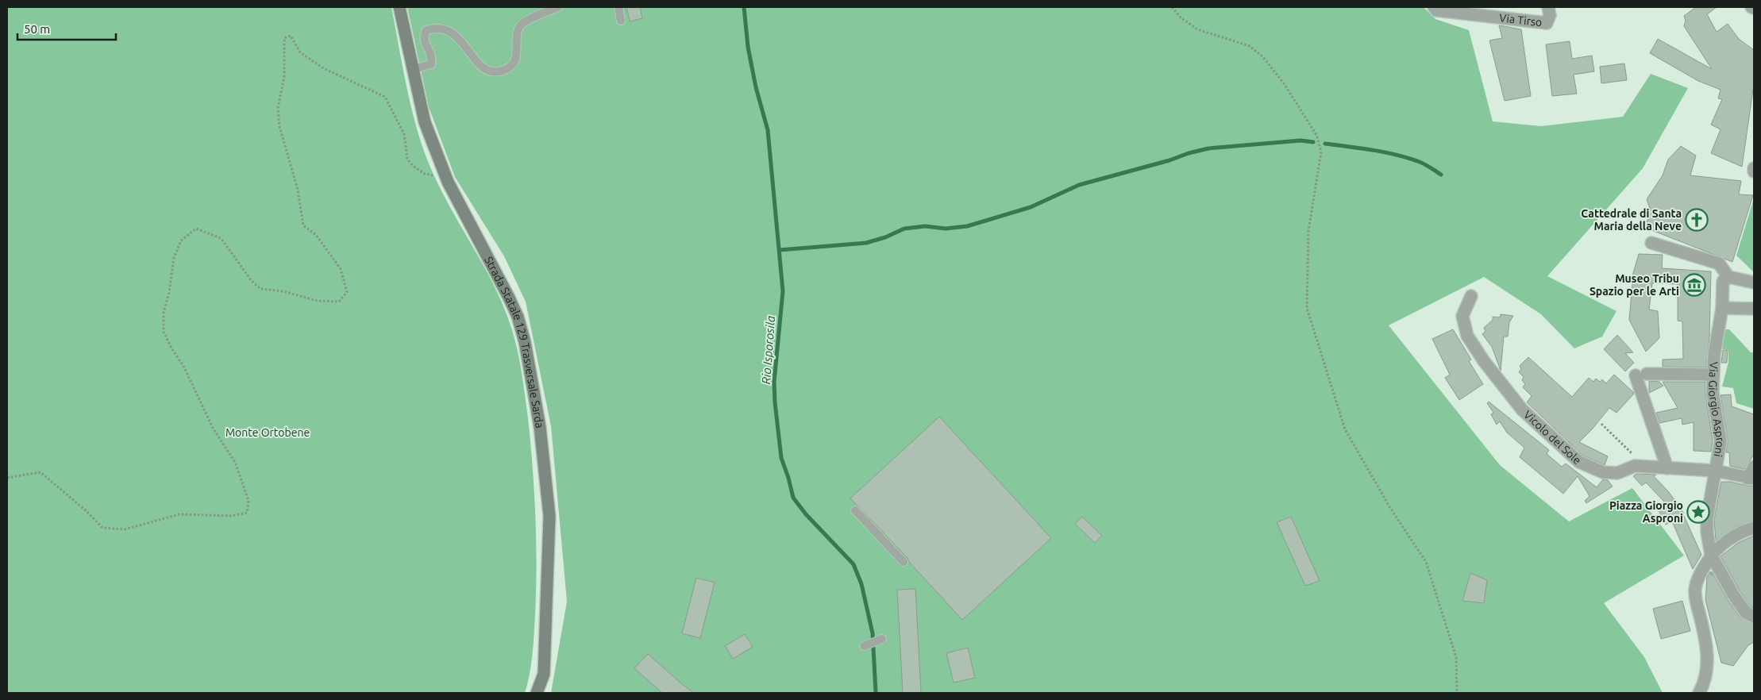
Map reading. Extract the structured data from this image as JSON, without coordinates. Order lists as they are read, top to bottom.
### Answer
{
  "streets": {
    "main road": ["Strada Statale 129 Trasversale Sarda"],
    "street": ["Via Tirso", "Via Giorgio Asproni", "Vicolo del Sole"]
  },
  "crossings": [
    ["Via Giorgio Asproni", "Vicolo del Sole"]
  ],
  "water": ["Rio Isporosila"],
  "parks": ["Monte Ortobene"],
  "places": {
    "church": ["Cattedrale di Santa Maria della Neve"],
    "museum": ["Museo Tribu Spazio per le Arti"],
    "place": ["Piazza Giorgio Asproni"]
  },
  "scale_bar": "50 m"
}
